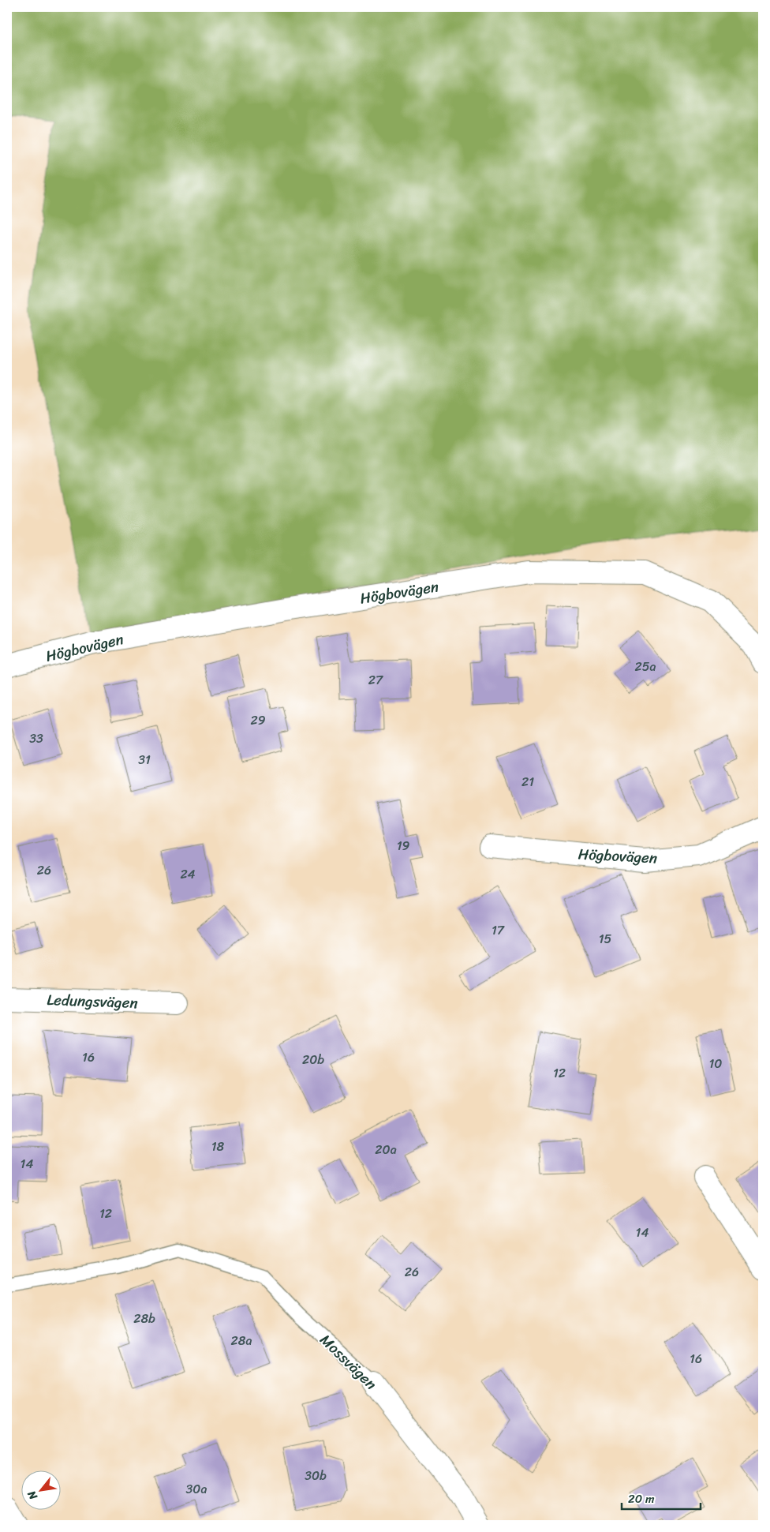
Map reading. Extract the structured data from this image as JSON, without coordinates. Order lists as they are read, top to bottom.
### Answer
{
  "streets": {
    "street": ["Högbovägen", "Ledungsvägen", "Mossvägen"]
  },
  "house_numbers": [
    "25a",
    "27",
    "29",
    "33",
    "31",
    "21",
    "19",
    "26",
    "24",
    "17",
    "15",
    "16",
    "20b",
    "10",
    "12",
    "18",
    "20a",
    "14",
    "12",
    "14",
    "26",
    "28b",
    "28a",
    "16",
    "30b",
    "30a"
  ],
  "scale_bar": "20 m",
  "north": "bottom left"
}
